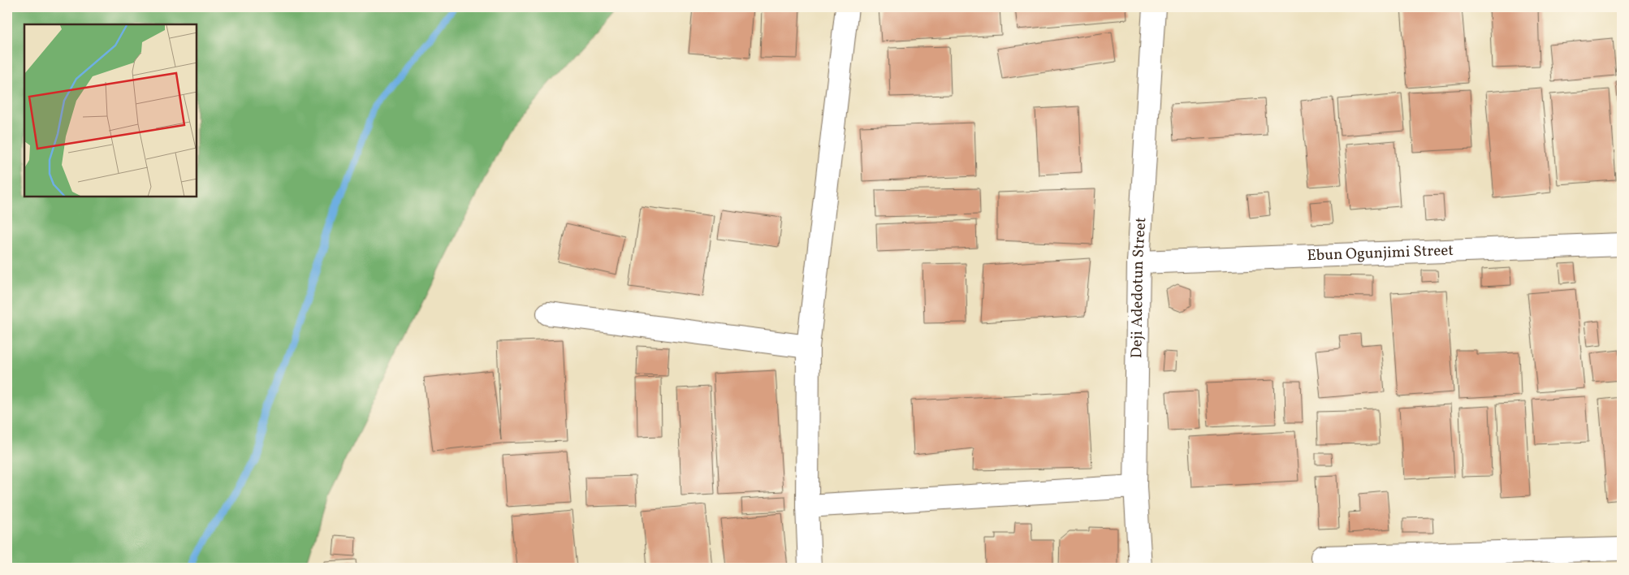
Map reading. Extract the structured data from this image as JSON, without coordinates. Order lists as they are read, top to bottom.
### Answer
{
  "streets": {
    "street": ["Ebun Ogunjimi Street", "Deji Adedotun Street"]
  },
  "crossings": [
    ["Ebun Ogunjimi Street", "Deji Adedotun Street"]
  ]
}
